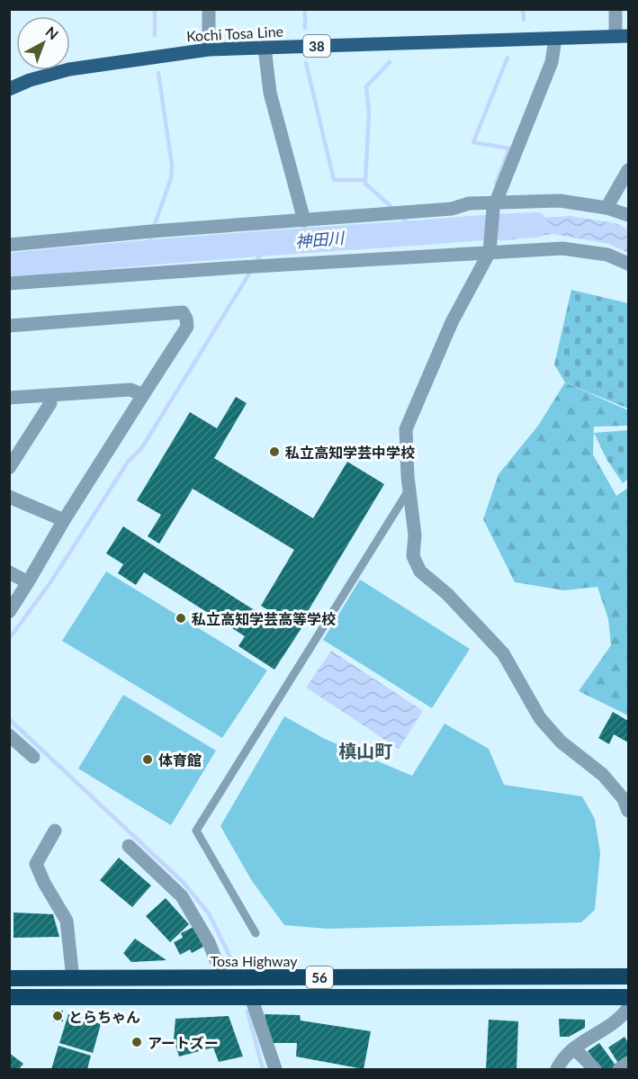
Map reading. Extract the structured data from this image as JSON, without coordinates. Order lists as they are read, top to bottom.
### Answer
{
  "streets": {
    "highway": ["Tosa Highway", "56"],
    "main road": ["Kochi Tosa Line", "38"]
  },
  "districts": ["槙山町"],
  "water": ["神田川"],
  "places": [
    "私立高知学芸中学校",
    "私立高知学芸高等学校",
    "体育館",
    "とらちゃん",
    "アートズー"
  ],
  "north": "top right"
}
